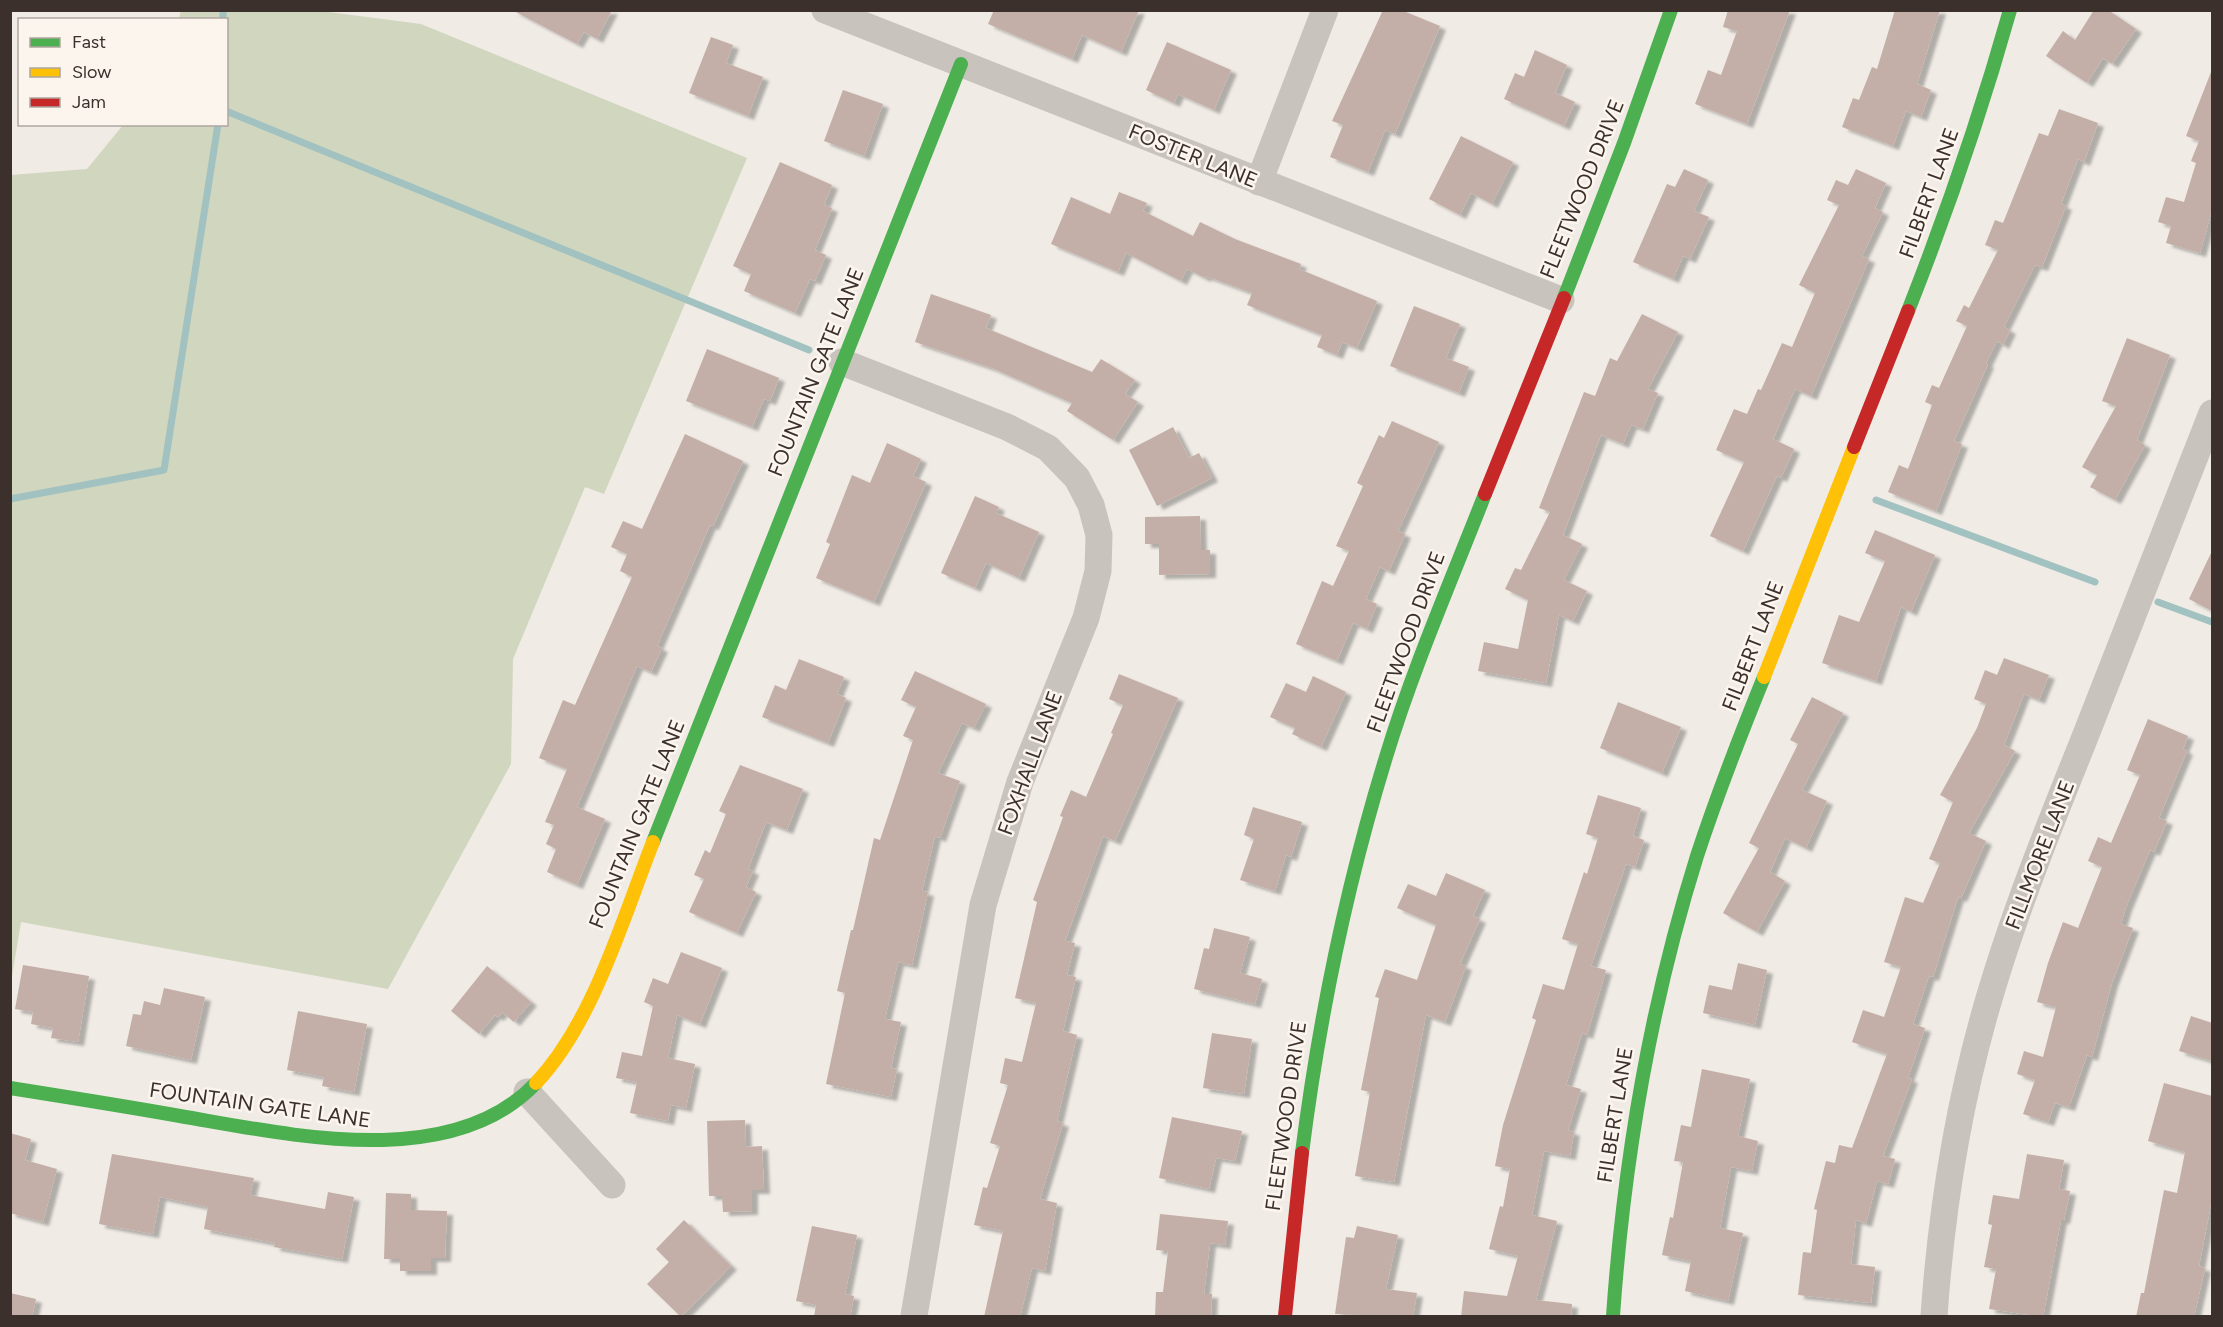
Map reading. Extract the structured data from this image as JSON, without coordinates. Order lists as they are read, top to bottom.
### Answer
{
  "streets": {
    "street": [
      "FOSTER LANE",
      "FLEETWOOD DRIVE",
      "FILBERT LANE",
      "FOUNTAIN GATE LANE",
      "FOXHALL LANE",
      "FILLMORE LANE"
    ]
  },
  "crossings": [
    ["FOSTER LANE", "FLEETWOOD DRIVE"],
    ["FOSTER LANE", "FOUNTAIN GATE LANE"],
    ["FOUNTAIN GATE LANE", "FOXHALL LANE"]
  ],
  "legend": ["Fast", "Slow", "Jam"]
}
